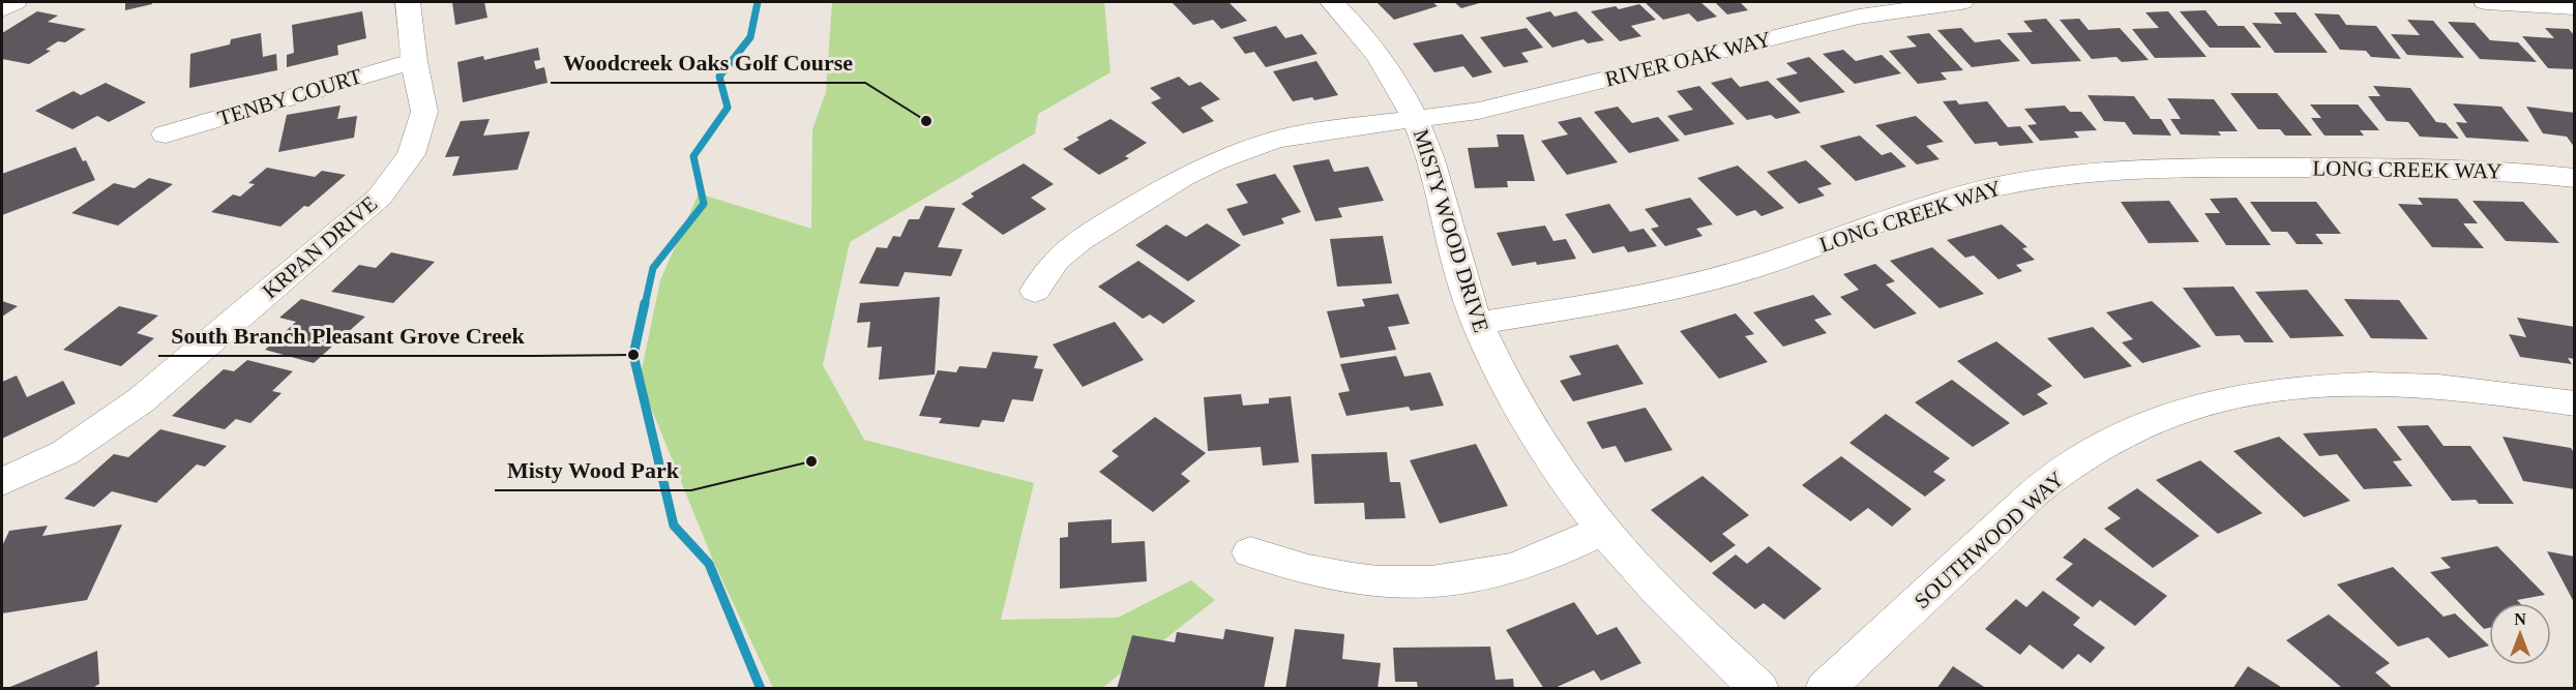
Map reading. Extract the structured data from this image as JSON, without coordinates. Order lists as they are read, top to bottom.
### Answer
{
  "streets": {
    "street": [
      "RIVER OAK WAY",
      "TENBY COURT",
      "LONG CREEK WAY",
      "MISTY WOOD DRIVE",
      "KRPAN DRIVE",
      "SOUTHWOOD WAY"
    ]
  },
  "crossings": [
    ["RIVER OAK WAY", "MISTY WOOD DRIVE"],
    ["TENBY COURT", "KRPAN DRIVE"],
    ["LONG CREEK WAY", "MISTY WOOD DRIVE"]
  ],
  "places": ["Woodcreek Oaks Golf Course", "South Branch Pleasant Grove Creek", "Misty Wood Park"],
  "north": "top"
}
